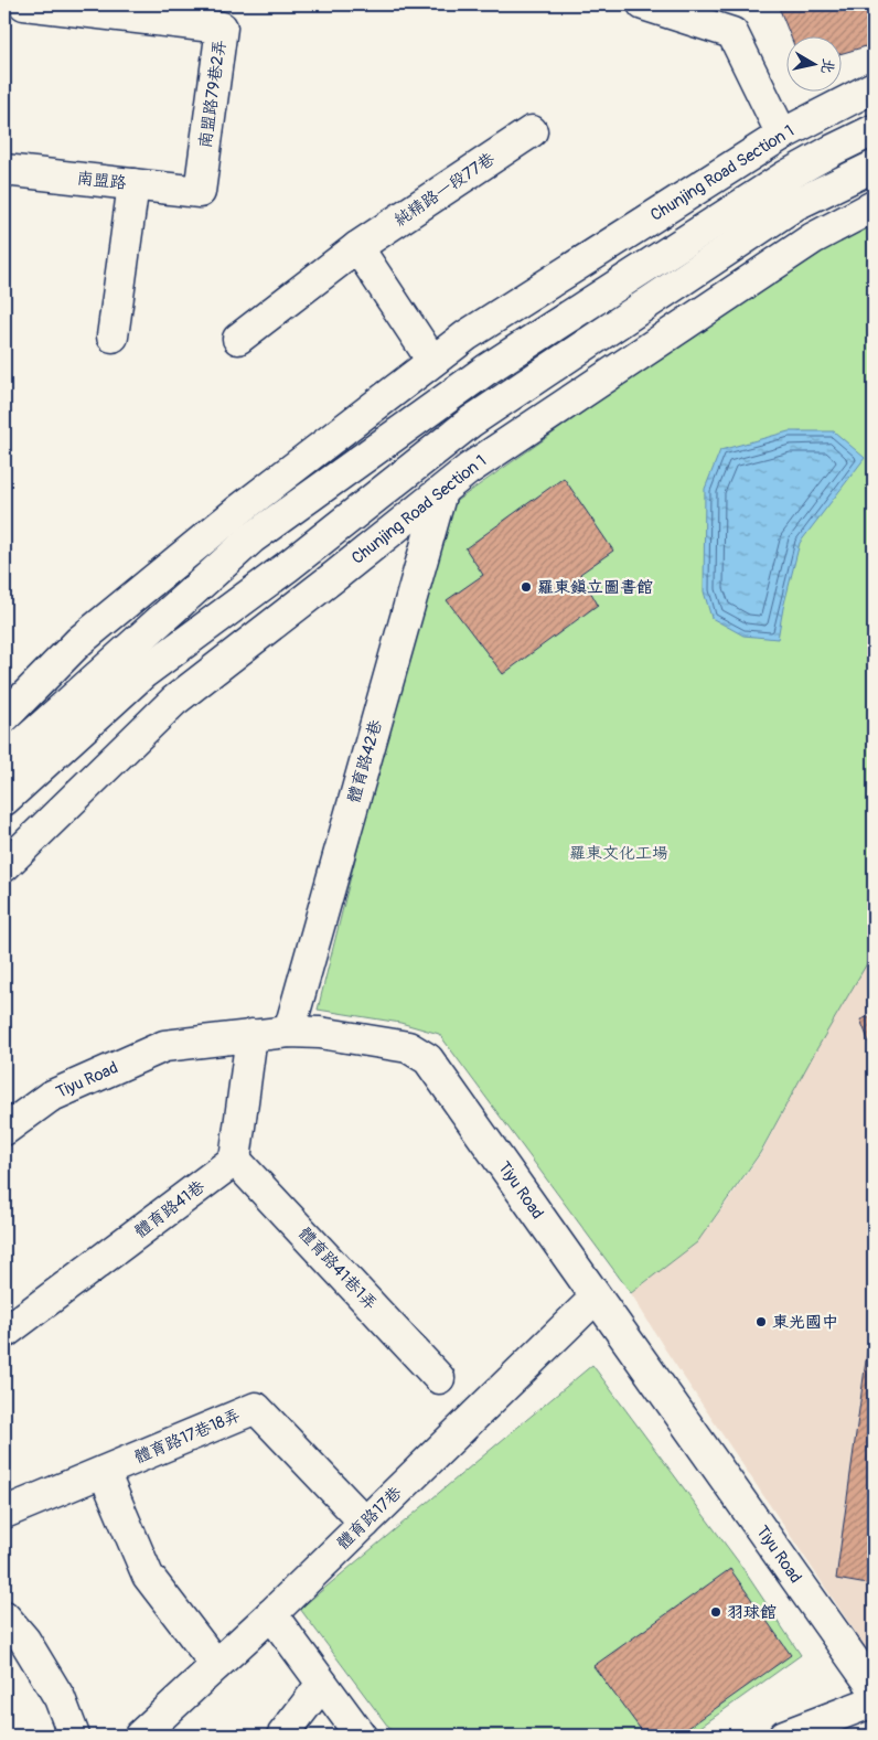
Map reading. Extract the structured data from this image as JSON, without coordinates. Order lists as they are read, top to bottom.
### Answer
{
  "streets": {
    "main road": [
      "南盟路79巷2弄",
      "Chunjing Road Section 1",
      "南盟路",
      "純精路一段77巷",
      "體育路42巷",
      "Tiyu Road",
      "體育路41巷",
      "體育路41巷1弄",
      "體育路17巷18弄",
      "體育路17巷"
    ]
  },
  "crossings": [
    ["南盟路79巷2弄", "南盟路"],
    ["Chunjing Road Section 1", "體育路42巷"],
    ["體育路42巷", "Tiyu Road"],
    ["Tiyu Road", "體育路17巷"],
    ["體育路41巷", "體育路41巷1弄"],
    ["體育路17巷18弄", "體育路17巷"]
  ],
  "parks": ["羅東文化工場"],
  "places": ["羅東鎮立圖書館", "東光國中", "羽球館"],
  "north": "right"
}
